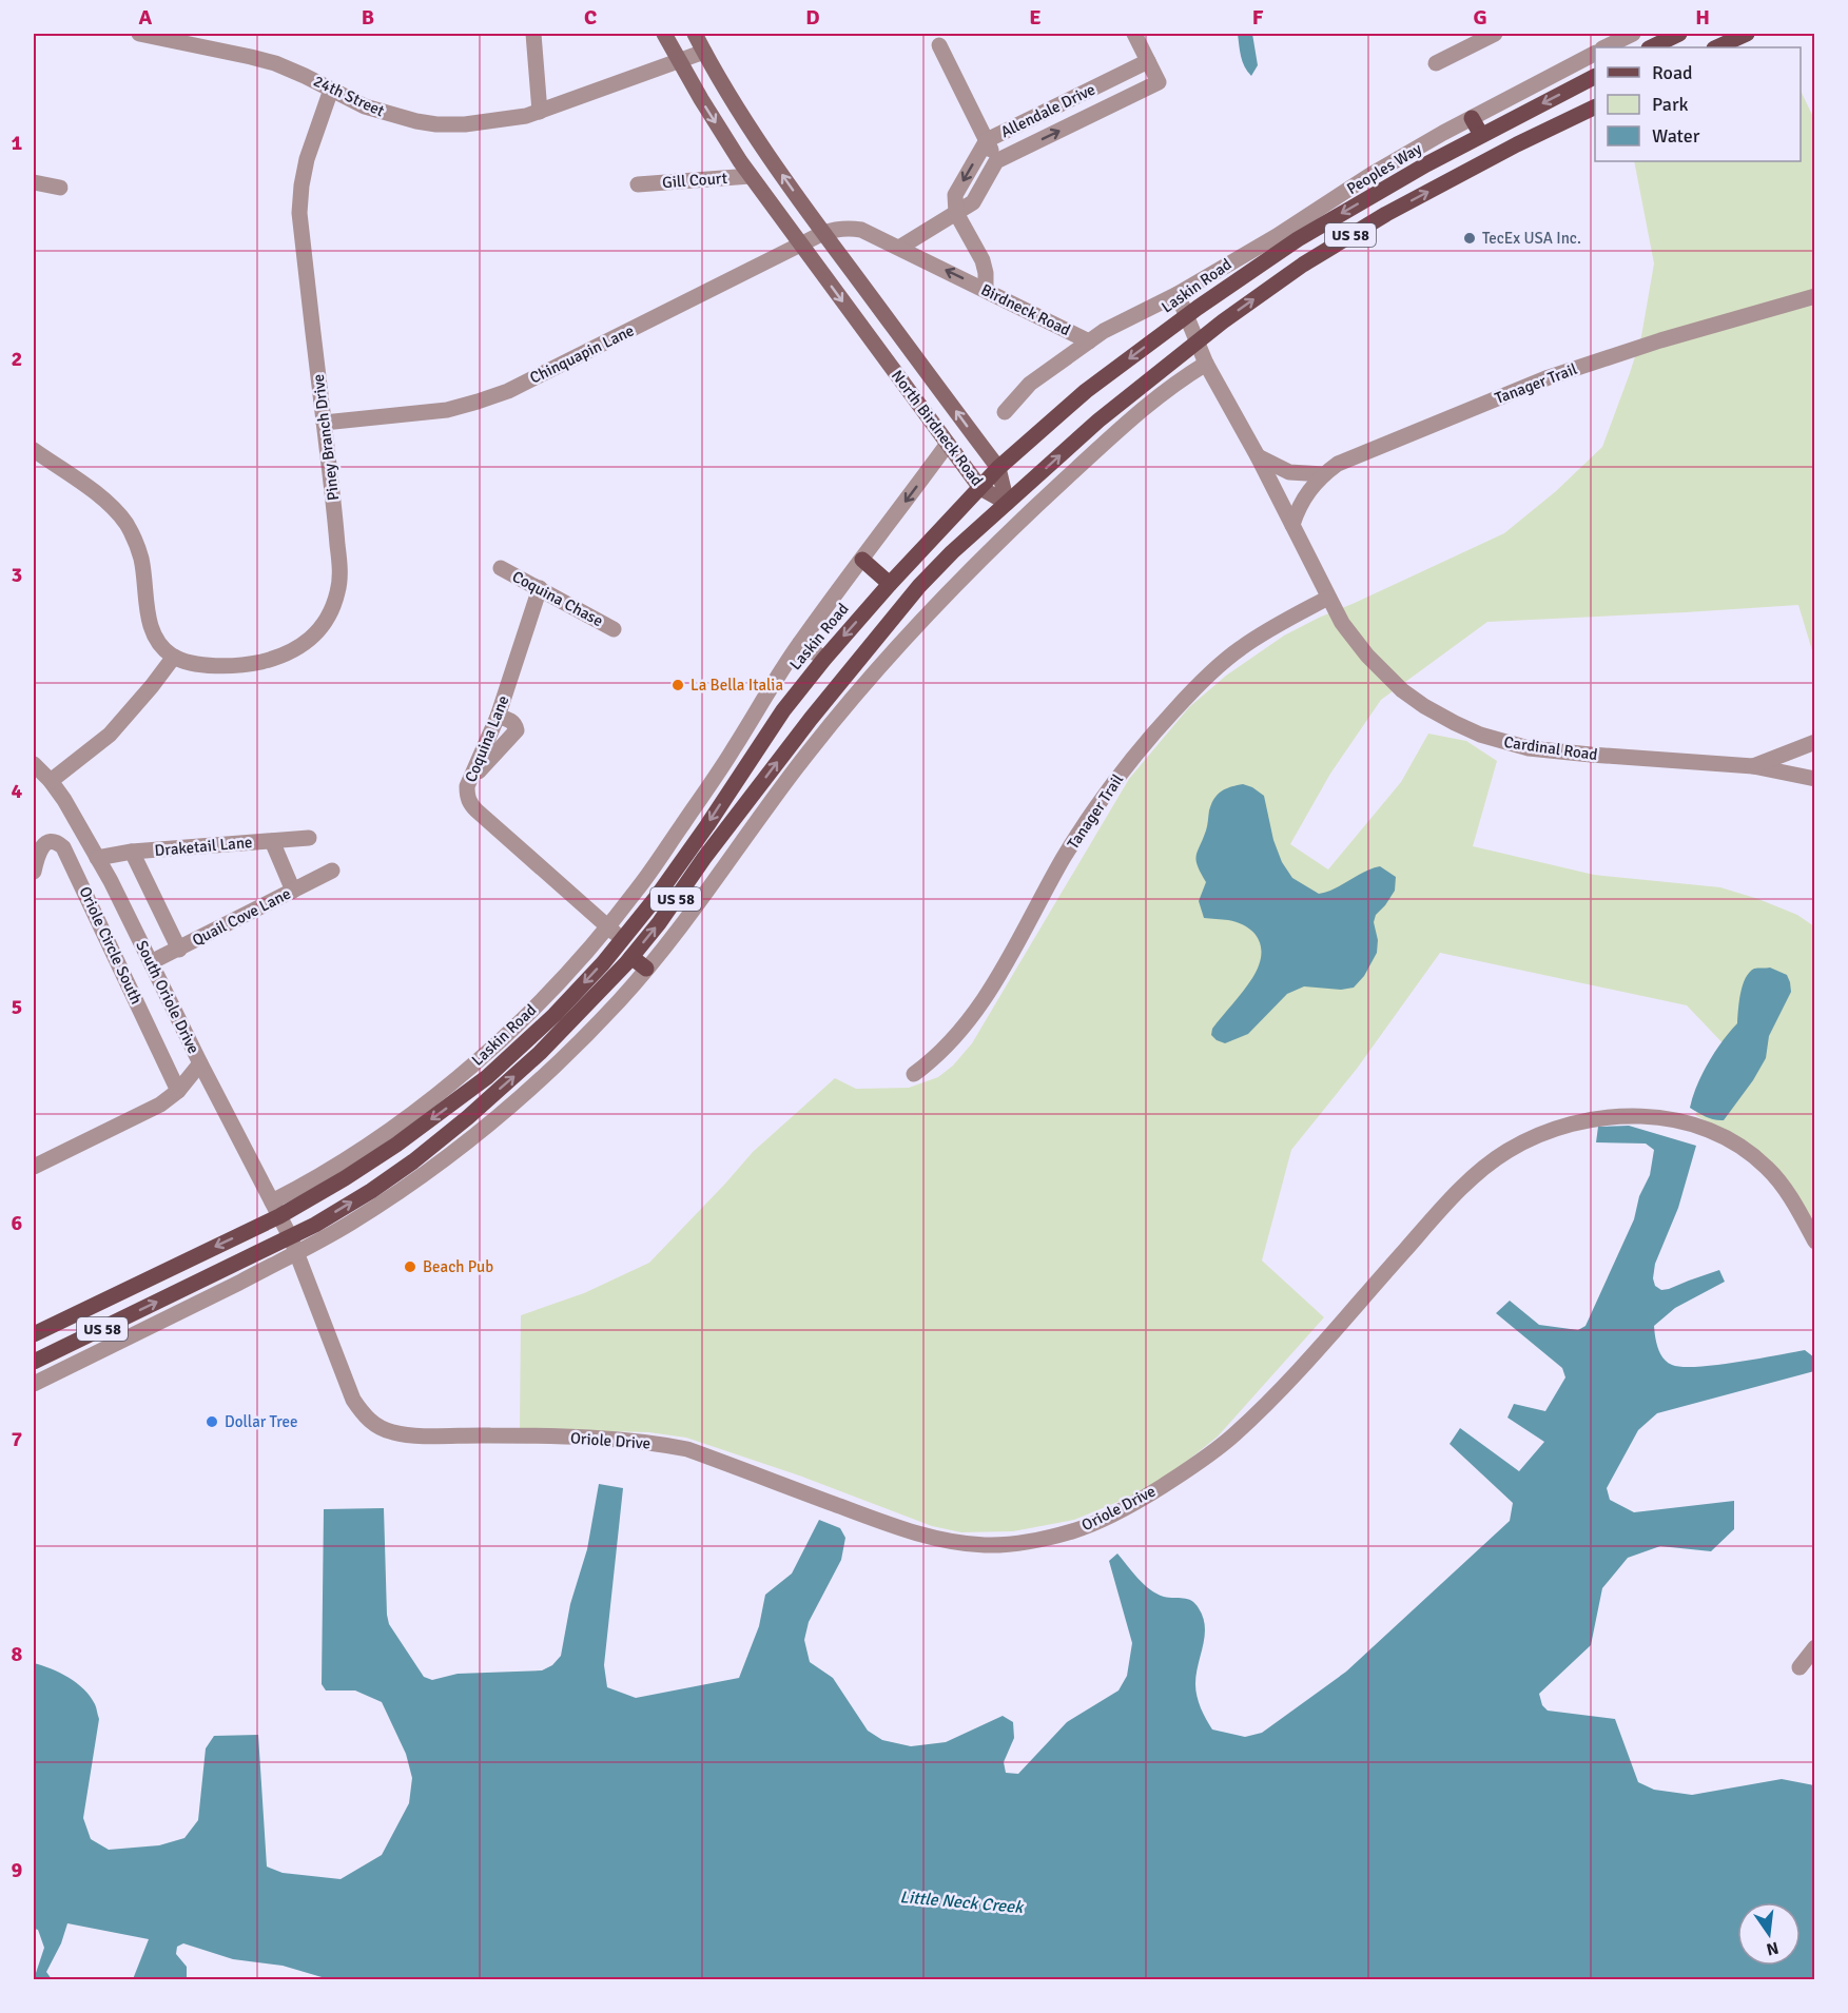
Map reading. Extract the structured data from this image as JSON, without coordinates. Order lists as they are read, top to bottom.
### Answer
{
  "streets": {
    "main road": ["US 58", "Laskin Road", "North Birdneck Road"],
    "street": [
      "24th Street",
      "Allendale Drive",
      "Peoples Way",
      "Gill Court",
      "Birdneck Road",
      "Chinquapin Lane",
      "Tanager Trail",
      "Piney Branch Drive",
      "Coquina Chase",
      "Coquina Lane",
      "Cardinal Road",
      "Draketail Lane",
      "Quail Cove Lane",
      "Oriole Circle South",
      "South Oriole Drive",
      "Oriole Drive"
    ]
  },
  "crossings": [
    ["24th Street", "North Birdneck Road"],
    ["24th Street", "Piney Branch Drive"],
    ["Allendale Drive", "Birdneck Road"],
    ["Peoples Way", "Birdneck Road"],
    ["Gill Court", "North Birdneck Road"],
    ["US 58", "North Birdneck Road"],
    ["US 58", "Cardinal Road"],
    ["US 58", "South Oriole Drive"],
    ["US 58", "Oriole Drive"],
    ["Laskin Road", "North Birdneck Road"],
    ["Laskin Road", "Coquina Lane"],
    ["Laskin Road", "South Oriole Drive"],
    ["Birdneck Road", "Chinquapin Lane"],
    ["Birdneck Road", "North Birdneck Road"],
    ["Chinquapin Lane", "North Birdneck Road"],
    ["Chinquapin Lane", "Piney Branch Drive"],
    ["Tanager Trail", "Cardinal Road"],
    ["Coquina Chase", "Coquina Lane"],
    ["Draketail Lane", "South Oriole Drive"],
    ["Quail Cove Lane", "South Oriole Drive"],
    ["South Oriole Drive", "Oriole Drive"]
  ],
  "water": ["Little Neck Creek"],
  "places": [
    "TecEx USA Inc.",
    "La Bella Italia",
    "Beach Pub",
    "Dollar Tree"
  ],
  "legend": ["Road", "Park", "Water"],
  "north": "bottom",
  "grid": {
    "columns": [
      "A",
      "B",
      "C",
      "D",
      "E",
      "F",
      "G",
      "H"
    ],
    "rows": [
      "1",
      "2",
      "3",
      "4",
      "5",
      "6",
      "7",
      "8",
      "9"
    ]
  }
}
